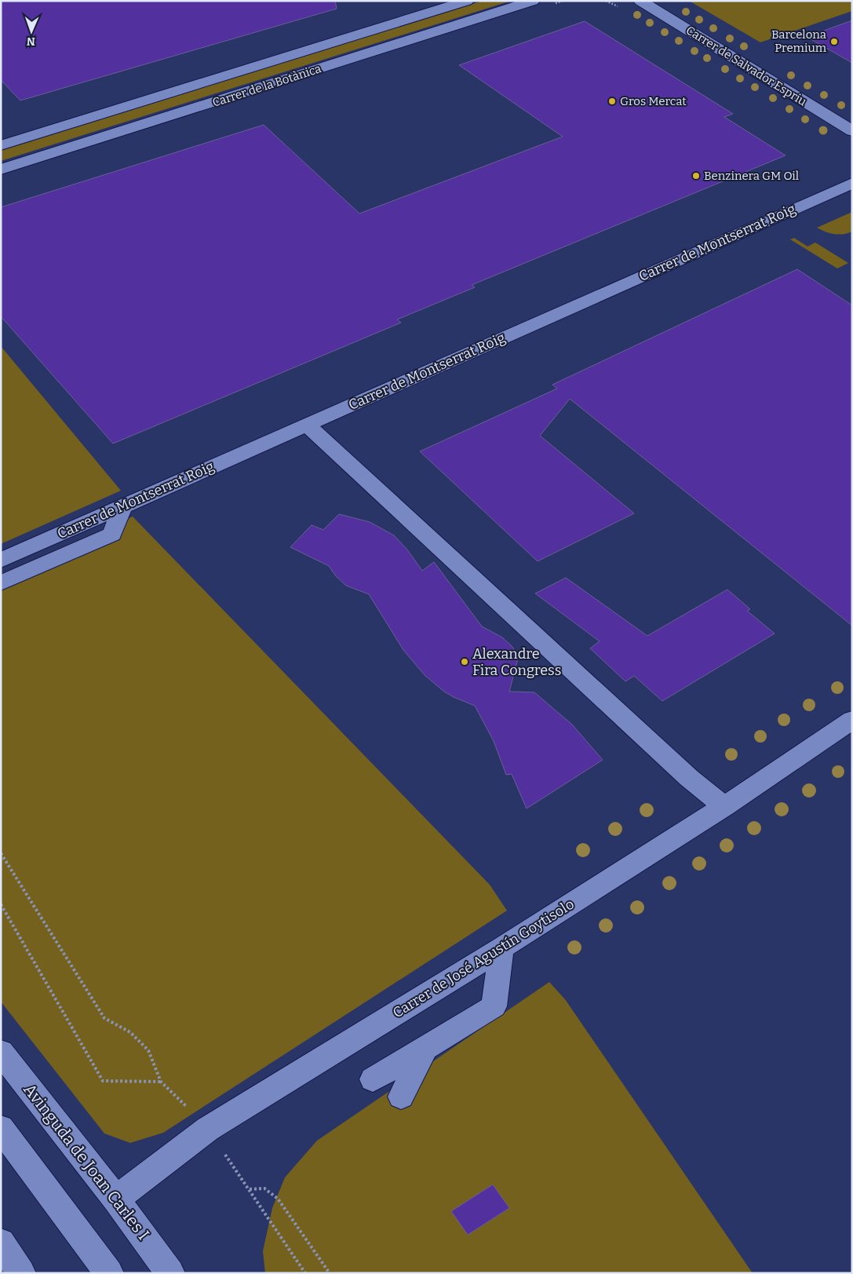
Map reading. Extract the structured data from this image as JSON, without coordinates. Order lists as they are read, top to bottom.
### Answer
{
  "streets": {
    "street": [
      "Carrer de Salvador Espriu",
      "Carrer de la Botànica",
      "Carrer de Montserrat Roig",
      "Carrer de José Agustín Goytisolo",
      "Avinguda de Joan Carles I"
    ]
  },
  "crossings": [
    ["Carrer de José Agustín Goytisolo", "Avinguda de Joan Carles I"]
  ],
  "places": [
    "Barcelona Premium",
    "Gros Mercat",
    "Benzinera GM Oil",
    "Alexandre Fira Congress"
  ],
  "north": "bottom"
}
